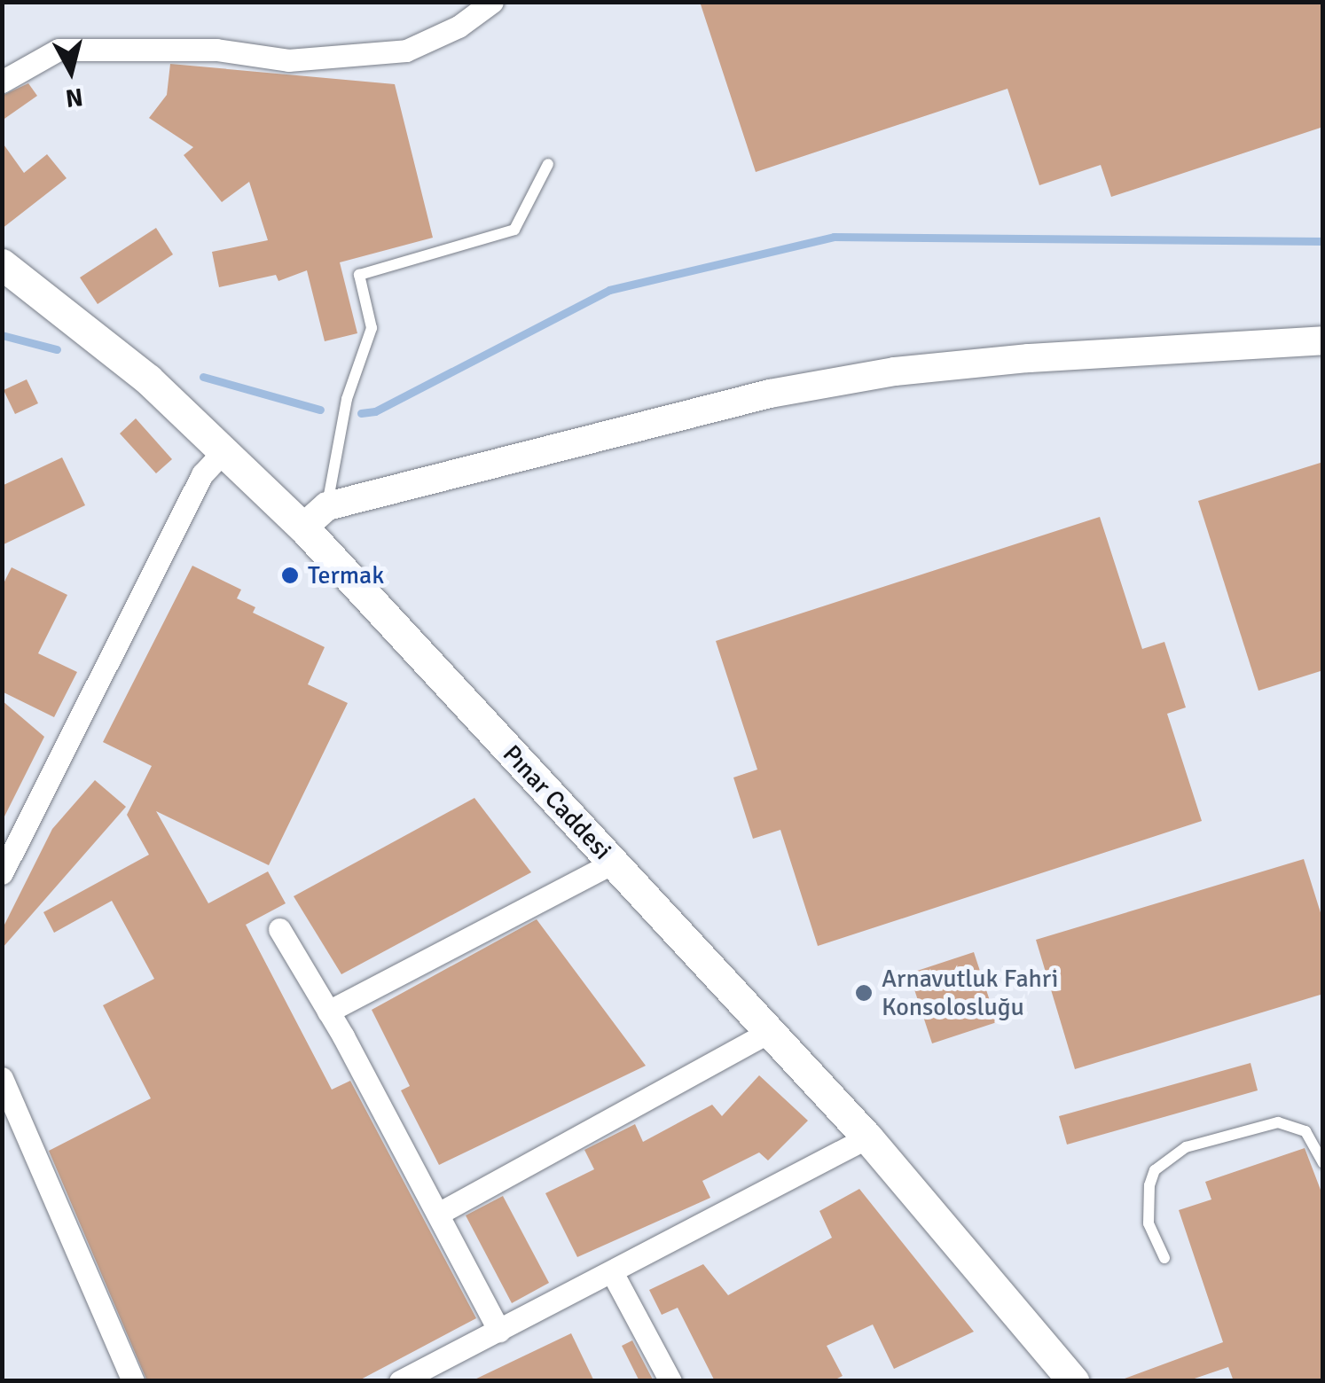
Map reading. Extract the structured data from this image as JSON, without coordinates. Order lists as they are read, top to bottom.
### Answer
{
  "streets": {
    "main road": ["Pınar Caddesi"]
  },
  "places": ["Termak", "Arnavutluk Fahri Konsolosluğu"],
  "north": "bottom"
}
